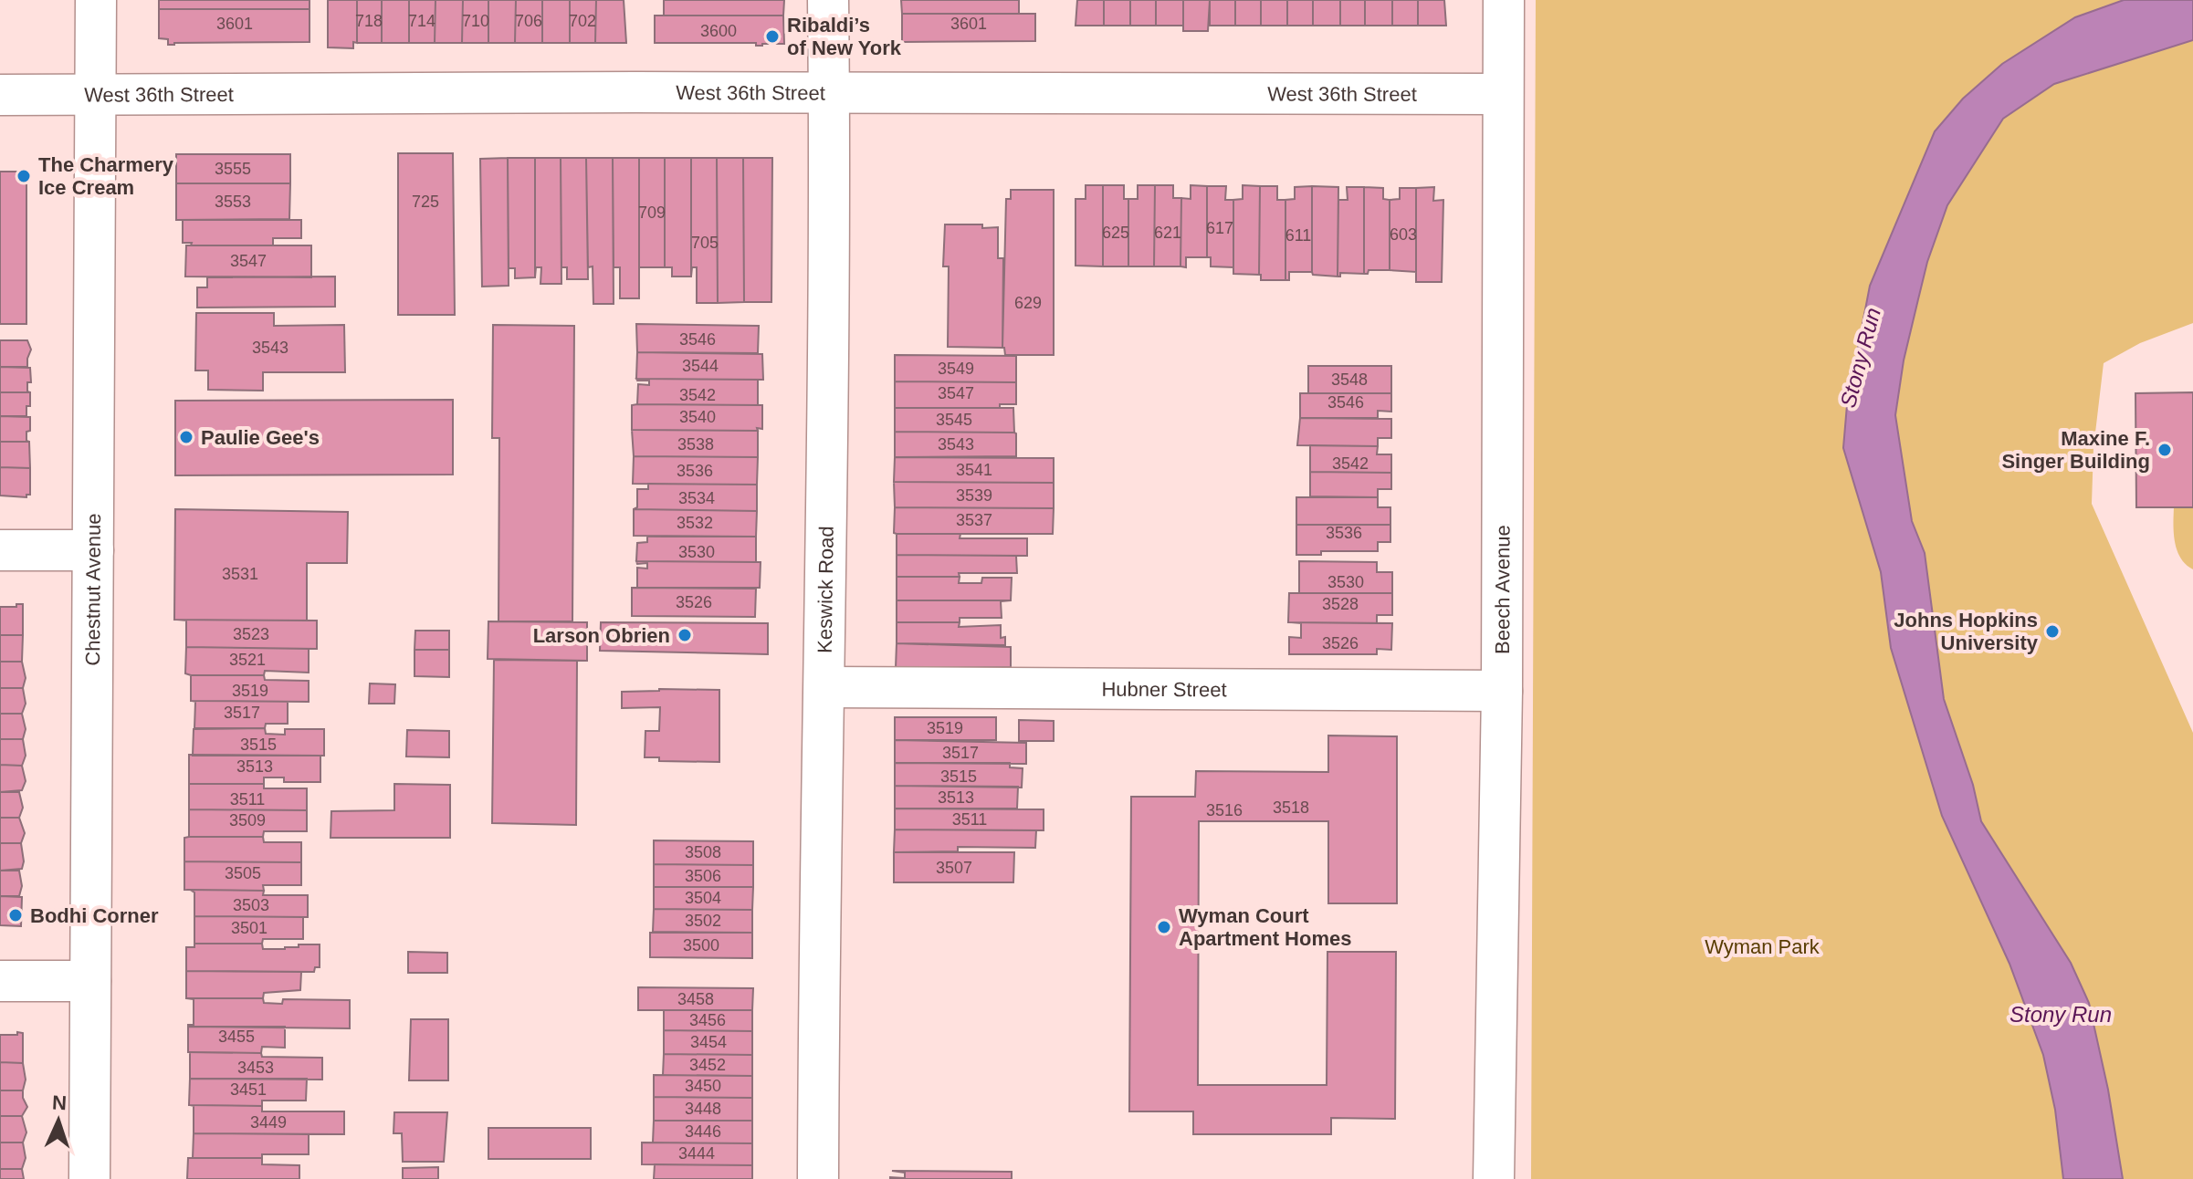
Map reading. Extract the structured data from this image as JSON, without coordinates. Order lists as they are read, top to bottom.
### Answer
{
  "streets": {
    "street": [
      "West 36th Street",
      "Chestnut Avenue",
      "Keswick Road",
      "Beech Avenue",
      "Hubner Street"
    ]
  },
  "crossings": [
    ["West 36th Street", "Chestnut Avenue"],
    ["West 36th Street", "Keswick Road"],
    ["West 36th Street", "Beech Avenue"],
    ["Keswick Road", "Hubner Street"],
    ["Beech Avenue", "Hubner Street"]
  ],
  "water": ["Stony Run"],
  "parks": ["Wyman Park"],
  "places": [
    "Ribaldi’s of New York",
    "The Charmery Ice Cream",
    "Paulie Gee's",
    "Maxine F. Singer Building",
    "Johns Hopkins University",
    "Larson Obrien",
    "Bodhi Corner",
    "Wyman Court Apartment Homes"
  ],
  "house_numbers": [
    "718",
    "714",
    "710",
    "706",
    "702",
    "3601",
    "3601",
    "3600",
    "3555",
    "3553",
    "725",
    "709",
    "617",
    "625",
    "621",
    "603",
    "611",
    "705",
    "3547",
    "629",
    "3546",
    "3543",
    "3544",
    "3549",
    "3548",
    "3547",
    "3542",
    "3546",
    "3540",
    "3545",
    "3538",
    "3543",
    "3542",
    "3541",
    "3536",
    "3539",
    "3534",
    "3537",
    "3532",
    "3536",
    "3530",
    "3531",
    "3530",
    "3526",
    "3528",
    "3523",
    "3526",
    "3521",
    "3519",
    "3517",
    "3519",
    "3515",
    "3517",
    "3513",
    "3515",
    "3513",
    "3511",
    "3518",
    "3516",
    "3511",
    "3509",
    "3508",
    "3507",
    "3505",
    "3506",
    "3504",
    "3503",
    "3502",
    "3501",
    "3500",
    "3458",
    "3456",
    "3455",
    "3454",
    "3452",
    "3453",
    "3450",
    "3451",
    "3448",
    "3449",
    "3446",
    "3444"
  ],
  "north": "top"
}
